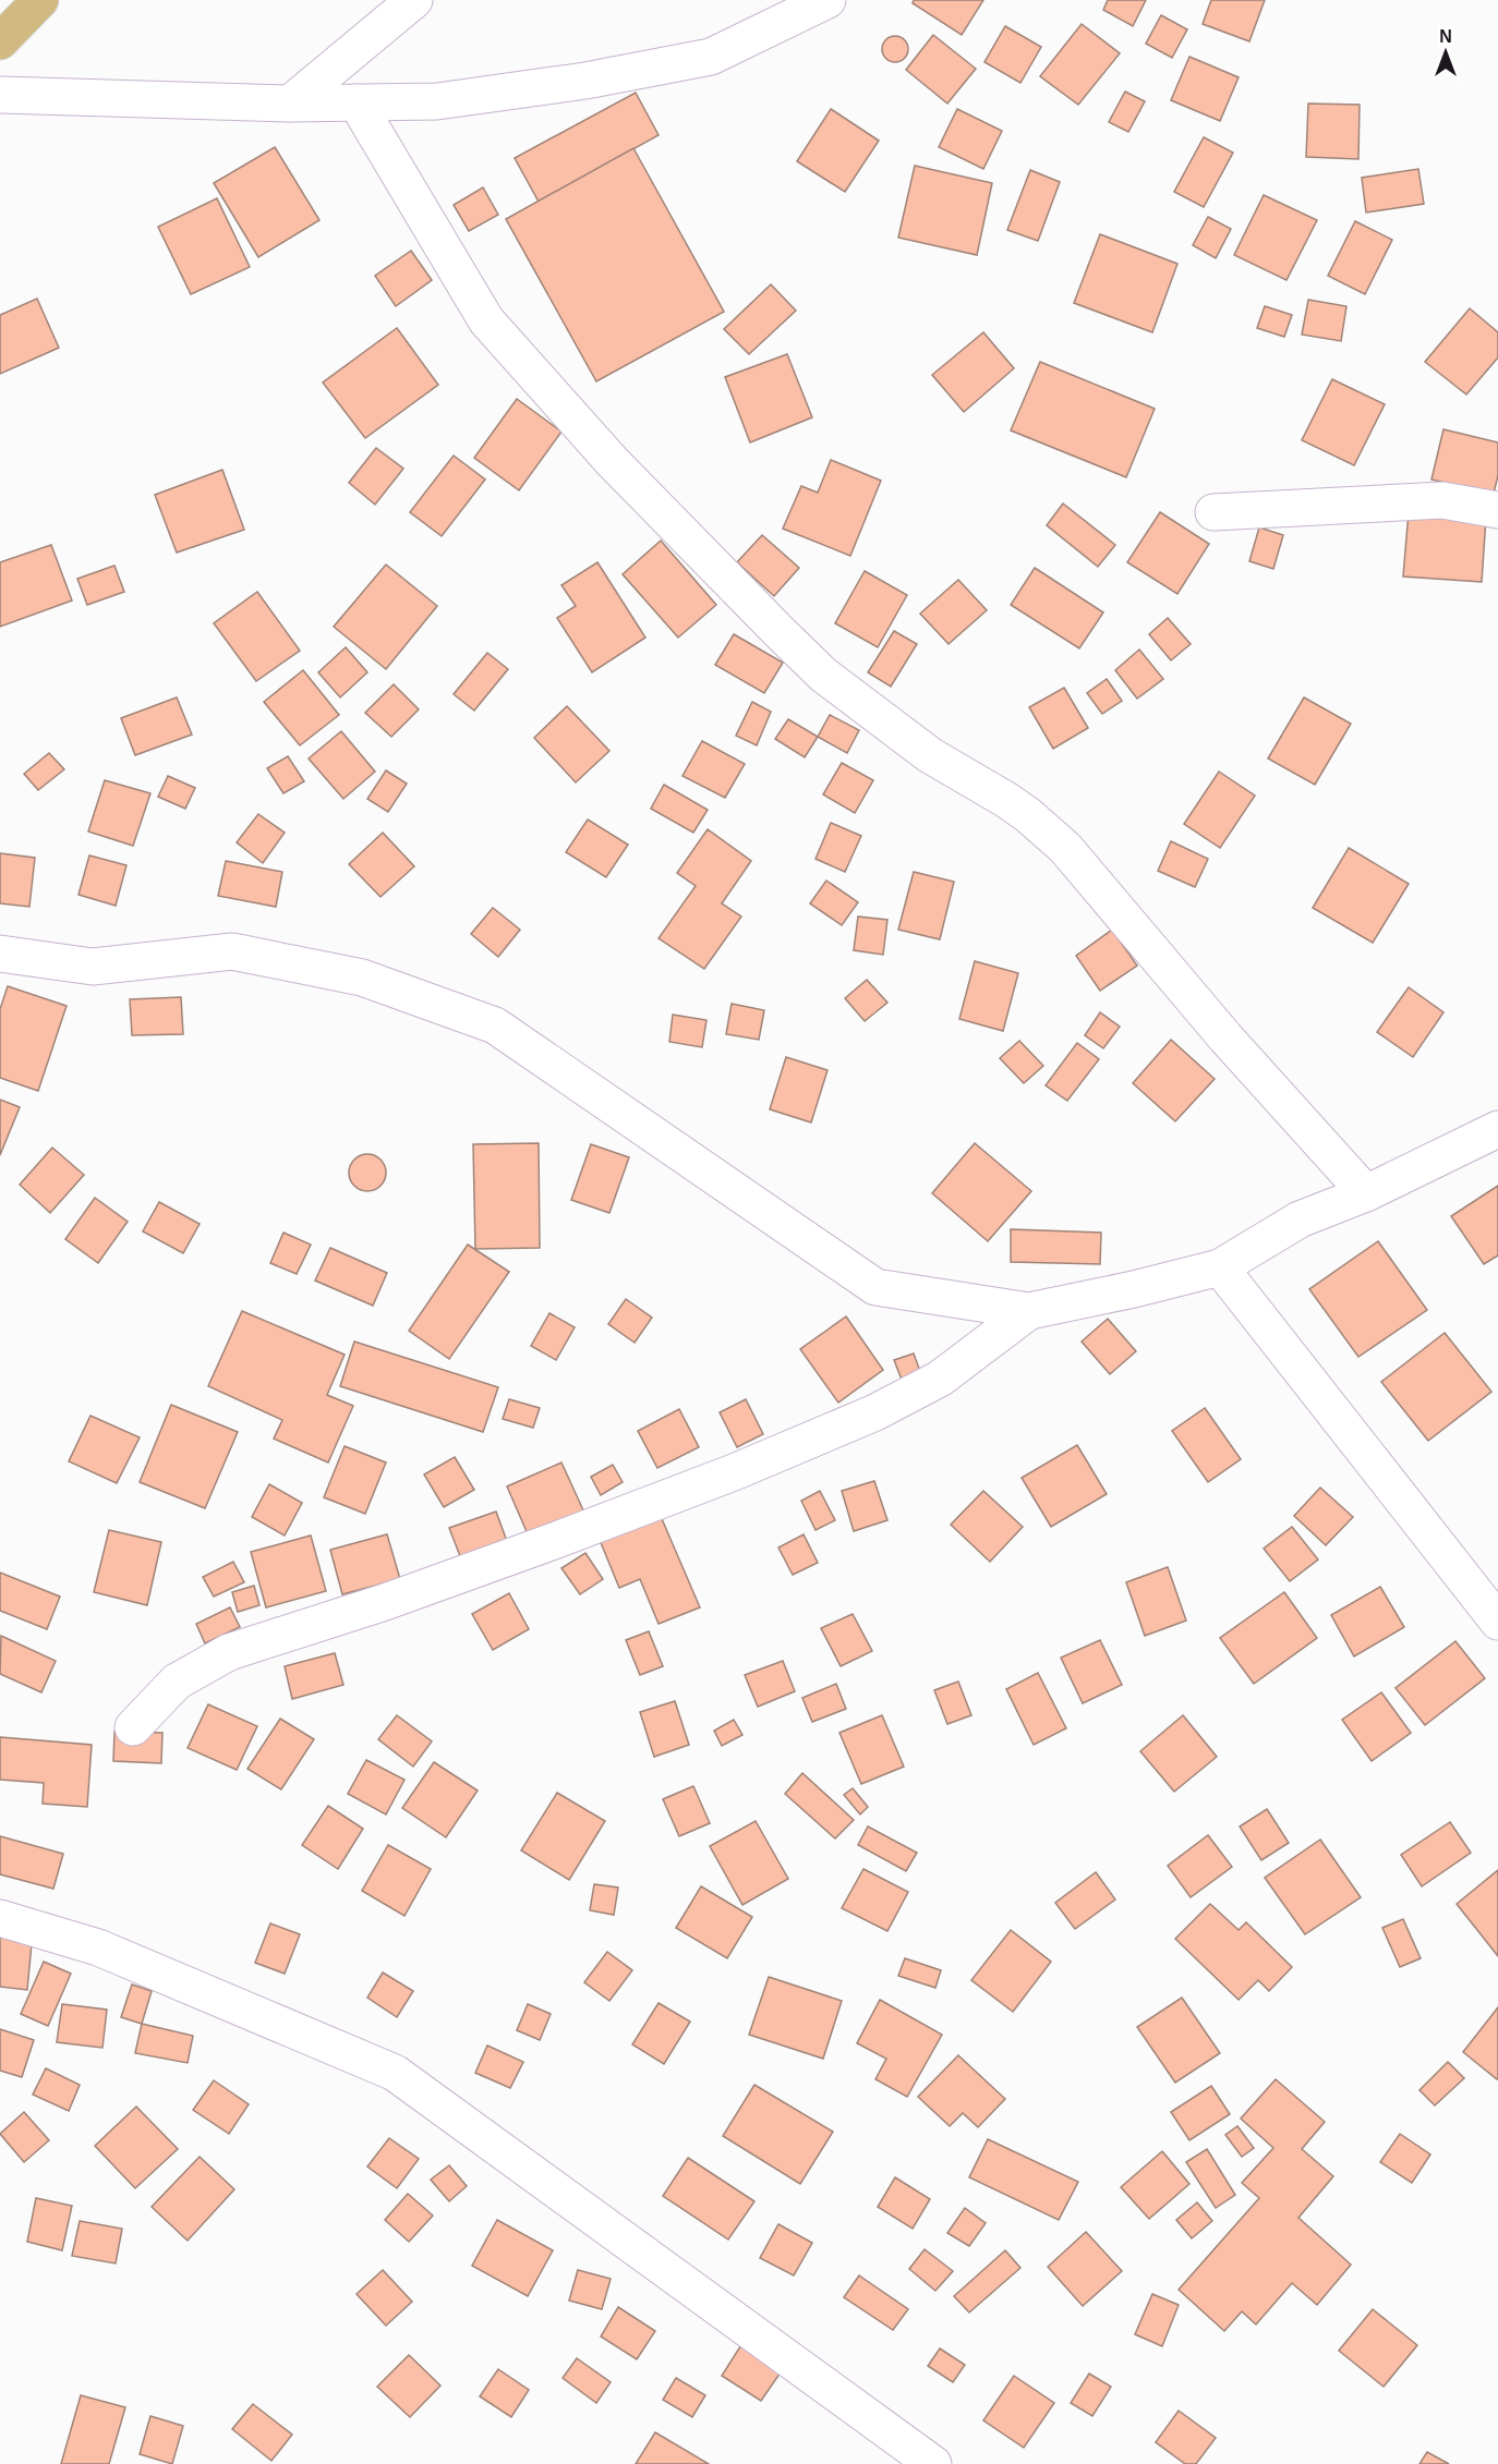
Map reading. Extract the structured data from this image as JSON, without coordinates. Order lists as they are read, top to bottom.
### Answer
{
  "north": "top"
}
